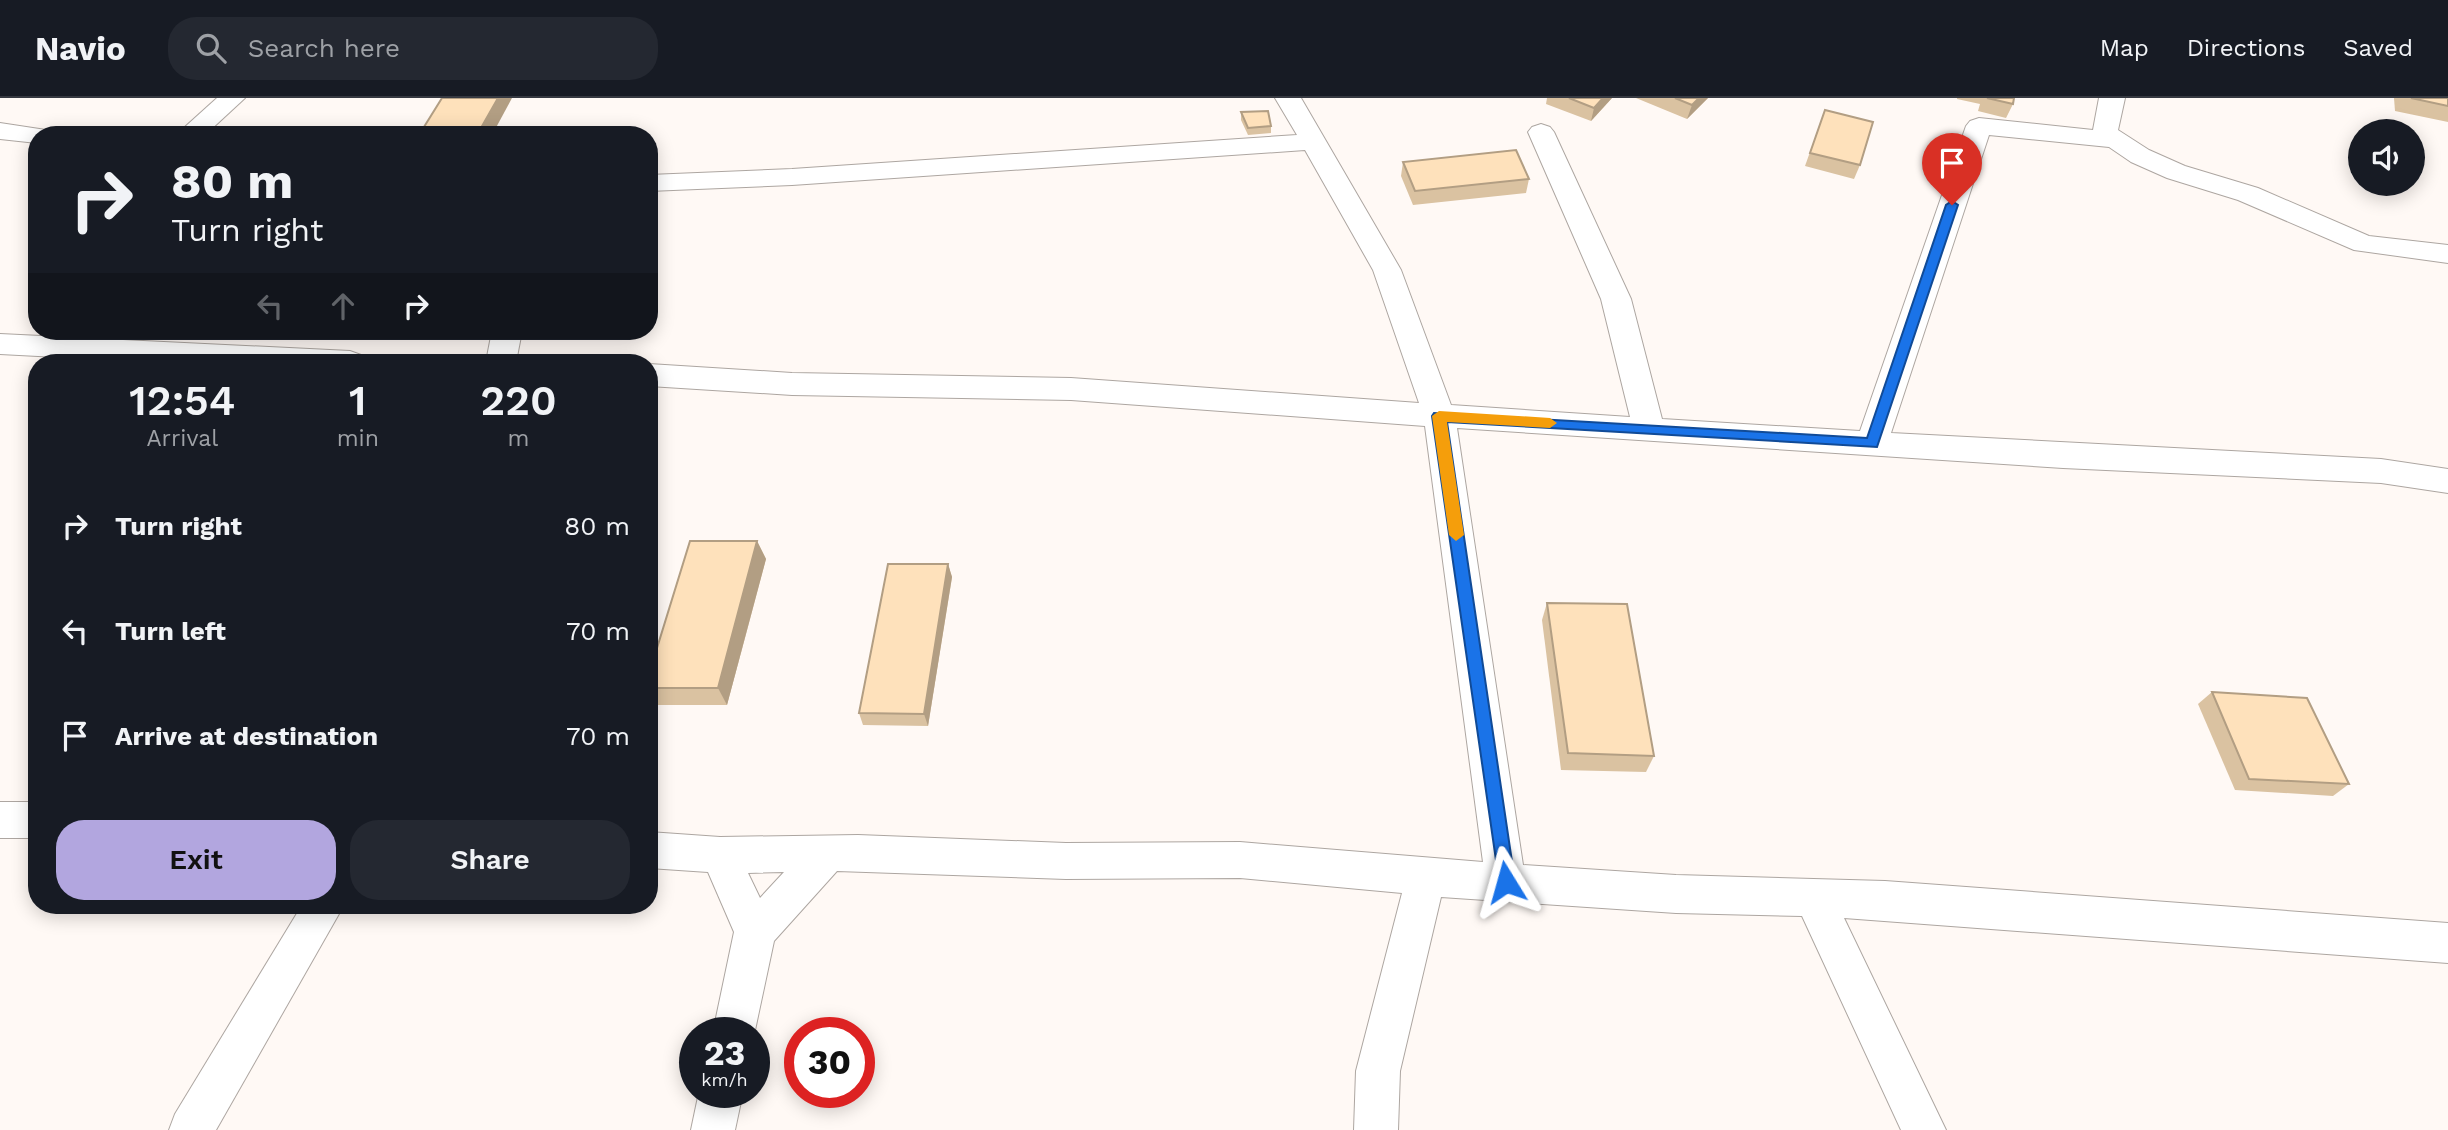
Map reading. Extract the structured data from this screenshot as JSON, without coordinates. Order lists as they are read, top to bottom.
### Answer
{
  "page": {
    "header": "Navio",
    "search": "Search here",
    "nav": ["Map", "Directions", "Saved"],
    "turn": ["80 m", "Turn right"],
    "eta": [
      "12:54",
      "Arrival",
      "1",
      "min",
      "220",
      "m"
    ],
    "list": [
      {
        "name": "Turn right",
        "value": "80 m"
      },
      {
        "name": "Turn left",
        "value": "70 m"
      },
      {
        "name": "Arrive at destination",
        "value": "70 m"
      }
    ],
    "buttons": ["Exit", "Share"],
    "speed": "23 km/h",
    "limit": "30"
  }
}
